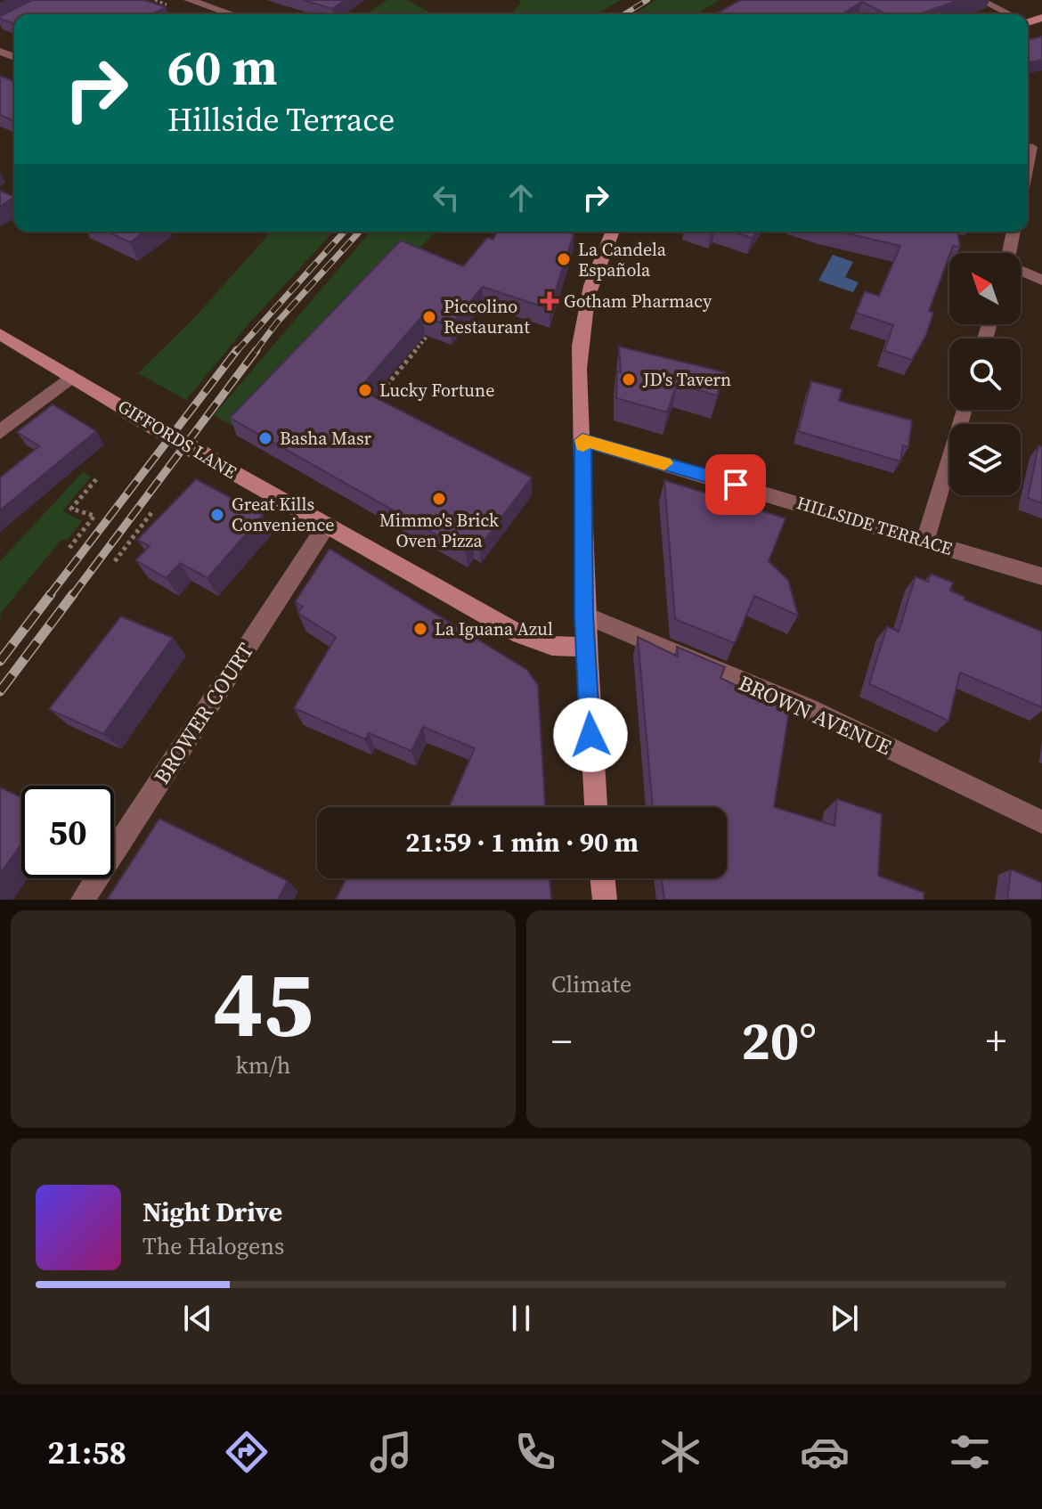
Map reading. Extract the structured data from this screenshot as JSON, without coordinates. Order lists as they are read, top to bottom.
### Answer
{
  "streets": {
    "main road": ["GIFFORDS LANE"],
    "street": ["HILLSIDE TERRACE", "BROWER COURT", "BROWN AVENUE"]
  },
  "crossings": [
    ["GIFFORDS LANE", "BROWER COURT"]
  ],
  "places": {
    "other": [
      "La Candela Española",
      "Piccolino Restaurant",
      "JD's Tavern",
      "Lucky Fortune",
      "Basha Masr",
      "Mimmo's Brick Oven Pizza",
      "Great Kills Convenience",
      "La Iguana Azul"
    ],
    "health": ["Gotham Pharmacy"]
  },
  "north": "top left",
  "page": {
    "turn": ["60 m", "Hillside Terrace"],
    "limit": "50",
    "trip": "21:59 · 1 min · 90 m",
    "tile": [
      ["45", "km/h"],
      "Climate"
    ],
    "heat": ["−", "20°", "+"],
    "song": ["Night Drive", "The Halogens"],
    "tabs": "21:58"
  }
}
